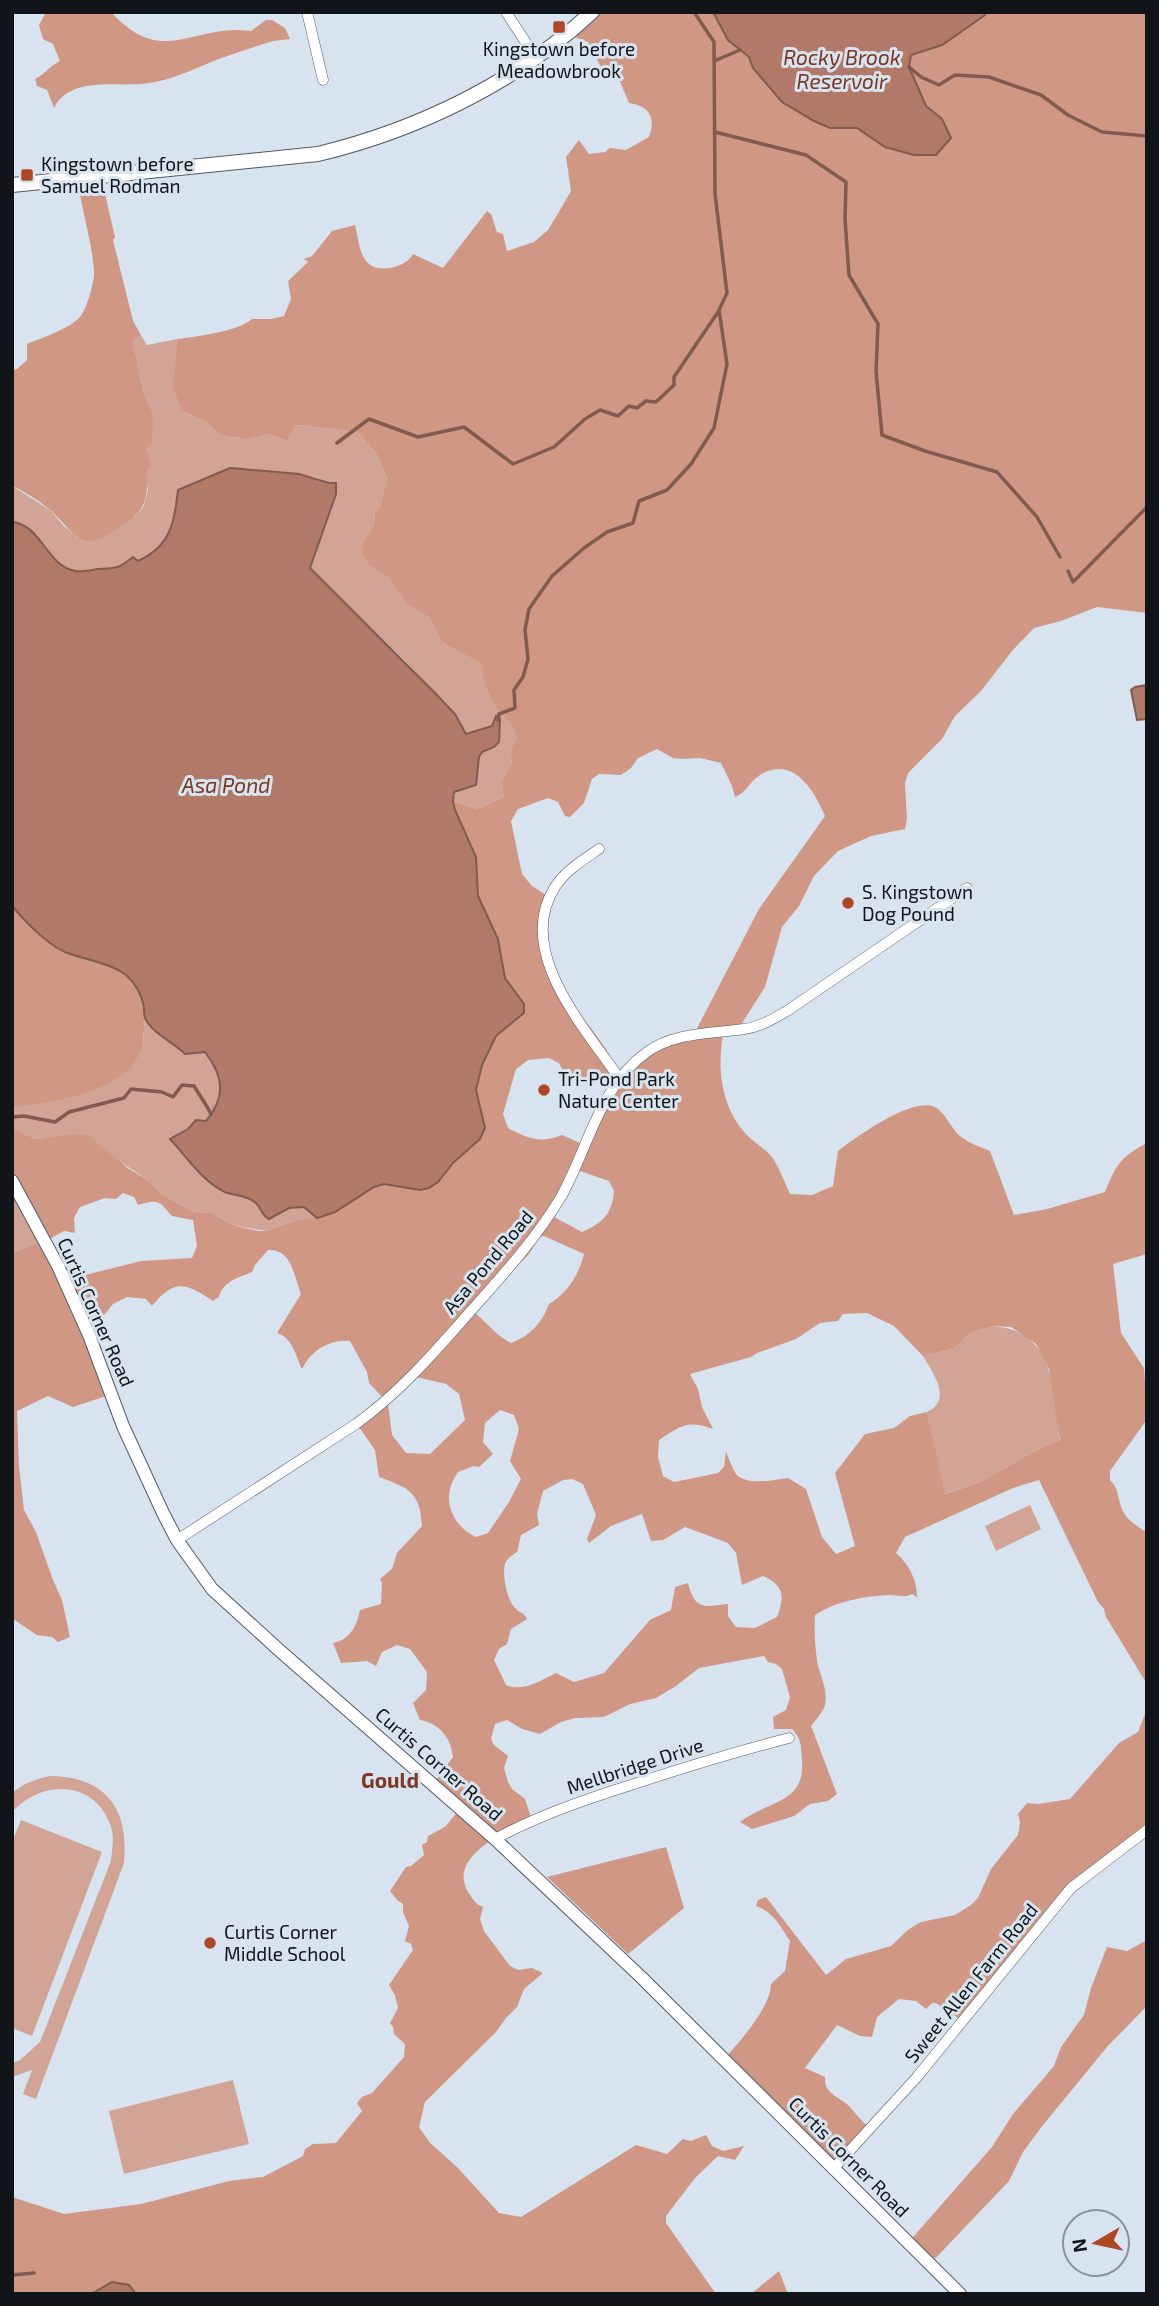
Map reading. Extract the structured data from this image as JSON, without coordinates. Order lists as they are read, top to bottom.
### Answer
{
  "streets": {
    "street": [
      "Asa Pond Road",
      "Curtis Corner Road",
      "Mellbridge Drive",
      "Sweet Allen Farm Road"
    ]
  },
  "crossings": [
    ["Asa Pond Road", "Curtis Corner Road"],
    ["Curtis Corner Road", "Mellbridge Drive"],
    ["Curtis Corner Road", "Sweet Allen Farm Road"]
  ],
  "districts": ["Gould"],
  "water": ["Rocky Brook Reservoir", "Asa Pond"],
  "places": {
    "transit": ["Kingstown before Meadowbrook", "Kingstown before Samuel Rodman"],
    "other": ["S. Kingstown Dog Pound", "Tri-Pond Park Nature Center", "Curtis Corner Middle School"]
  },
  "north": "left"
}
